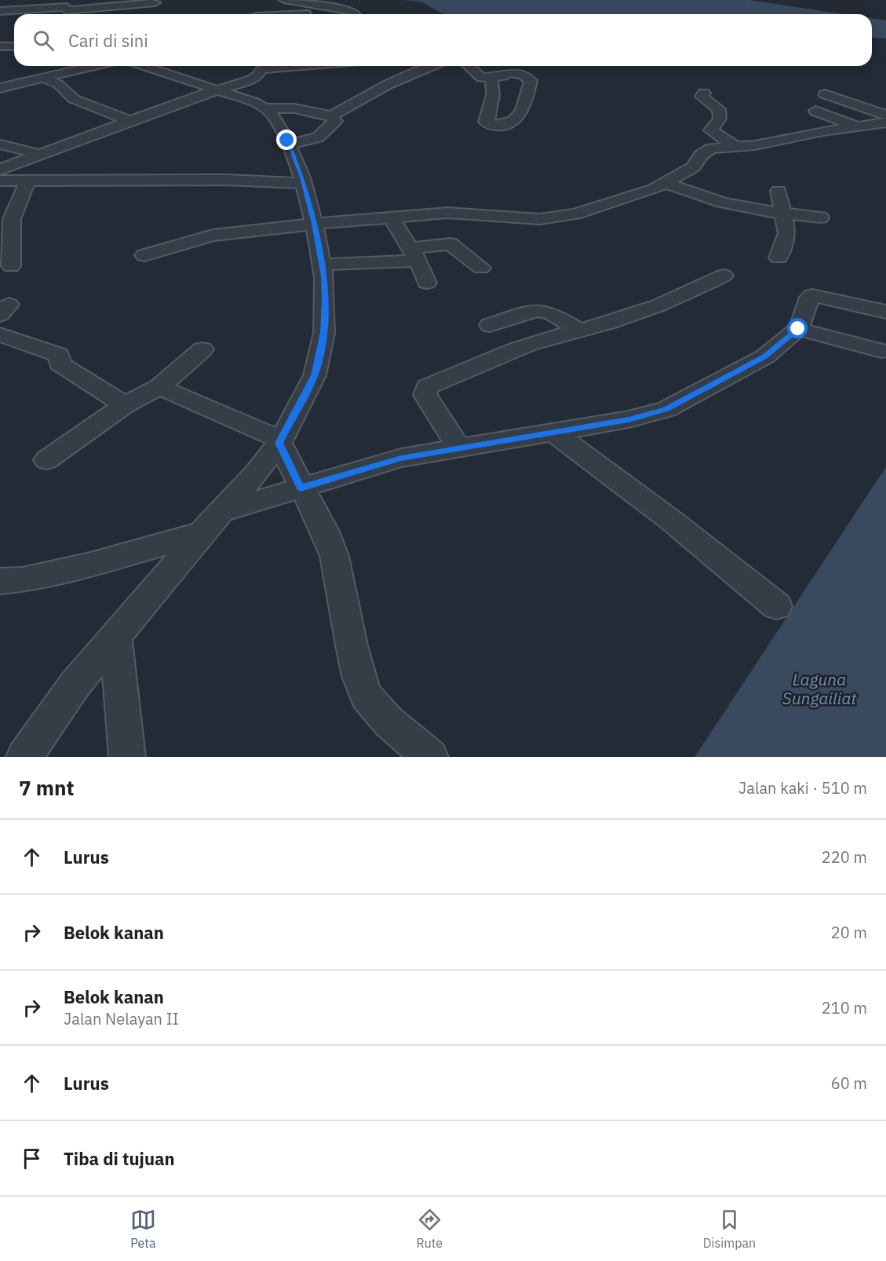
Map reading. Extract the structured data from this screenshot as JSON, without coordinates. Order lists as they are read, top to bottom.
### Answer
{
  "water": ["Laguna Sungailiat"],
  "page": {
    "search": "Cari di sini",
    "heading": ["7 mnt", "Jalan kaki · 510 m"],
    "list": [
      ["Lurus", "220 m"],
      ["Belok kanan", "20 m"],
      ["Belok kanan", "Jalan Nelayan II", "210 m"],
      ["Lurus", "60 m"],
      "Tiba di tujuan"
    ],
    "nav": ["Peta", "Rute", "Disimpan"]
  }
}
